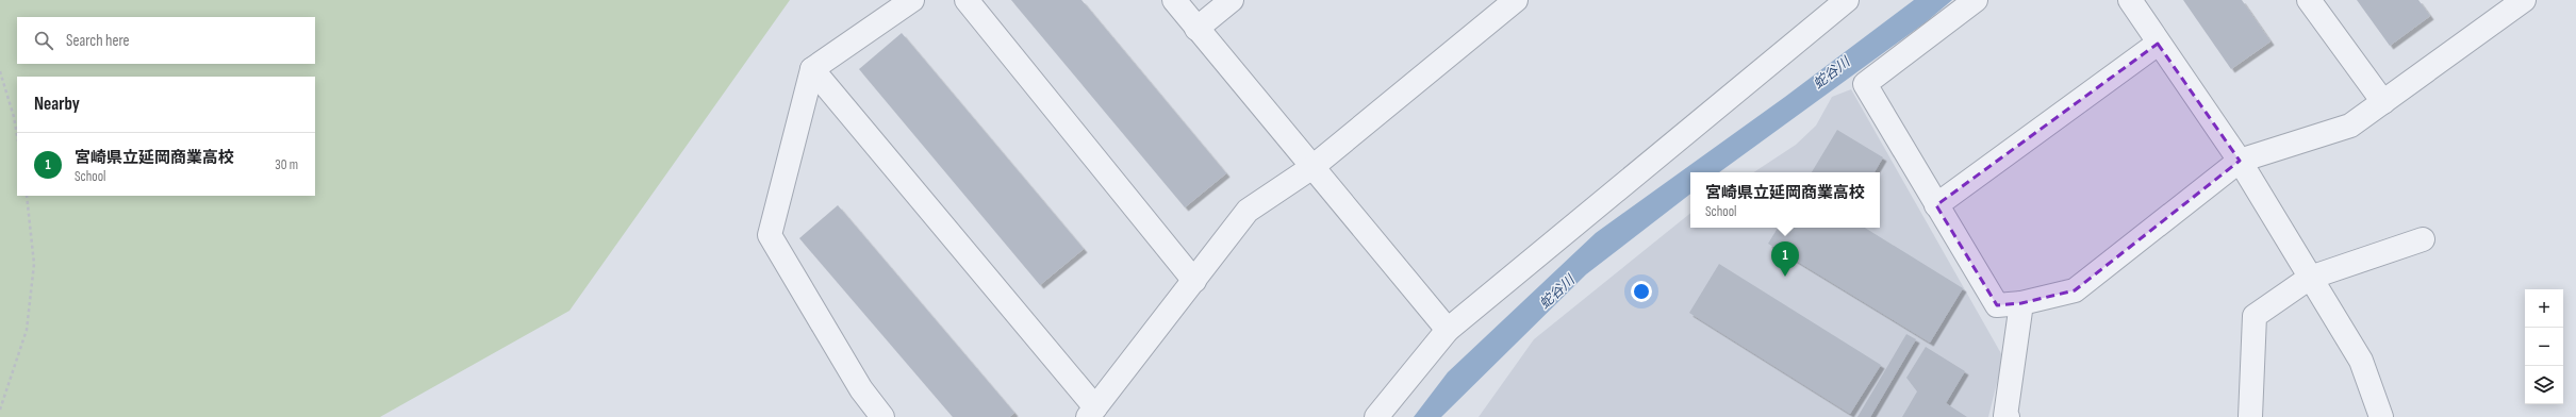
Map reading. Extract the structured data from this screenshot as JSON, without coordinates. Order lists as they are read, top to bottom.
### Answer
{
  "water": ["蛇谷川"],
  "page": {
    "search": "Search here",
    "heading": "Nearby",
    "list": [
      {
        "mark": "1",
        "name": "宮崎県立延岡商業高校",
        "note": "School",
        "value": "30 m"
      }
    ],
    "popup": ["宮崎県立延岡商業高校", "School"],
    "pins": "1",
    "map_buttons": ["+", "−"]
  }
}
